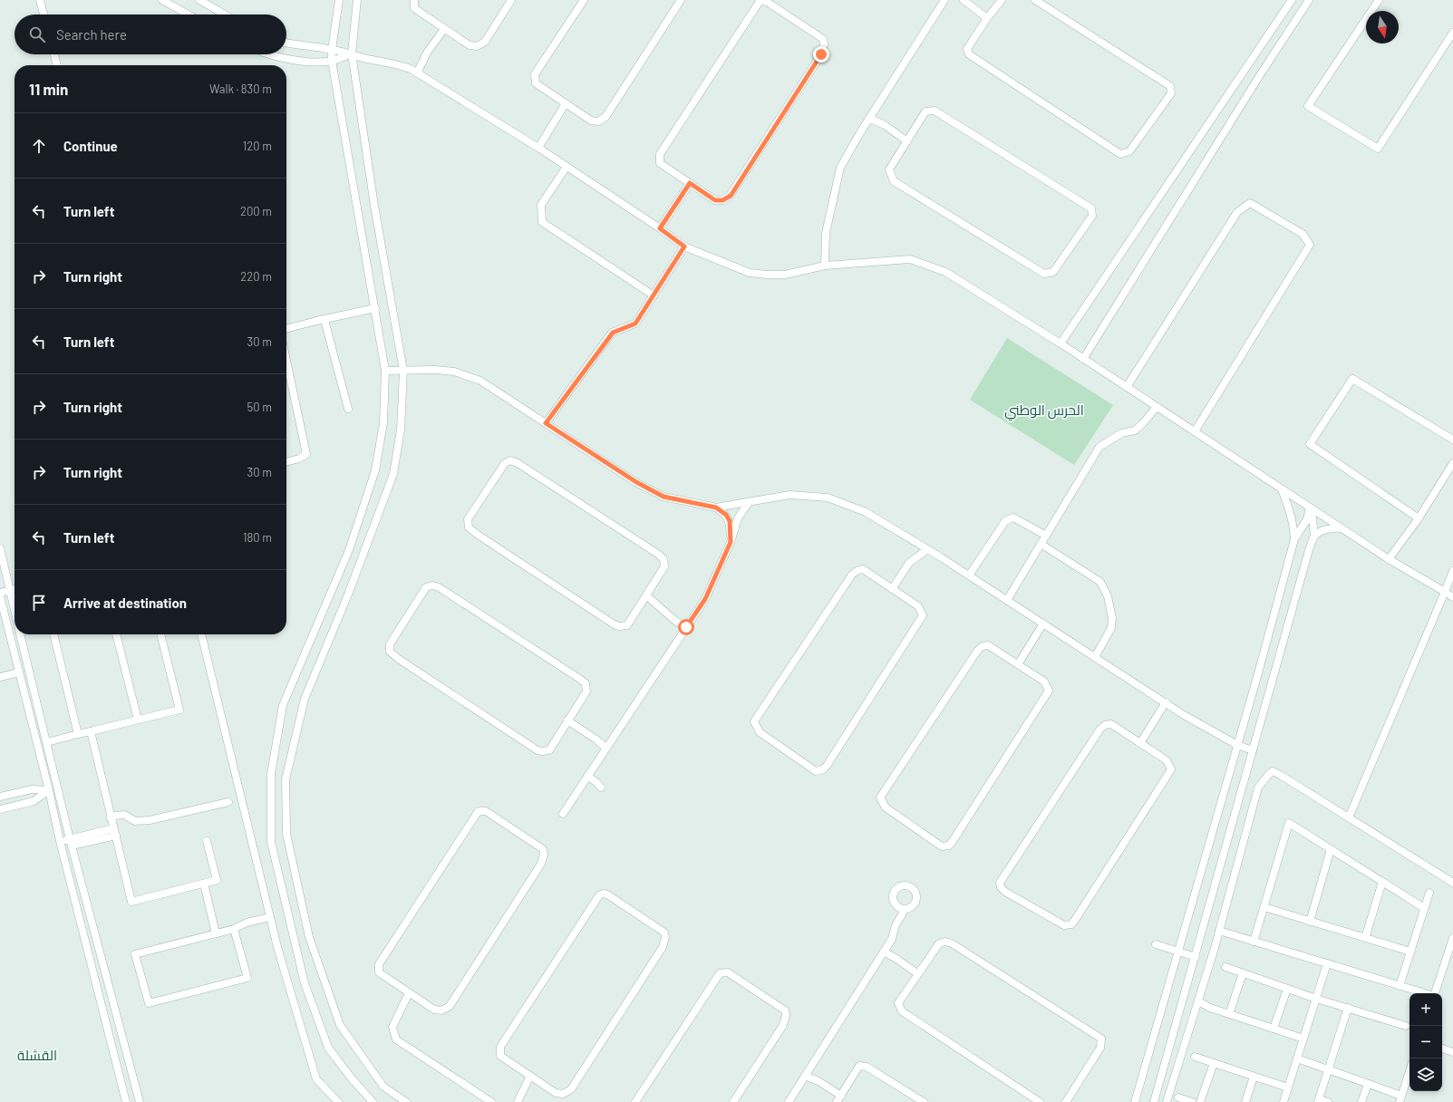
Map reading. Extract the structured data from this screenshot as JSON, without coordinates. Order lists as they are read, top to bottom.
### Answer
{
  "districts": ["الحرس الوطني", "القشلة"],
  "north": "bottom",
  "page": {
    "search": "Search here",
    "heading": ["11 min", "Walk · 830 m"],
    "list": [
      ["Continue", "120 m"],
      ["Turn left", "200 m"],
      ["Turn right", "220 m"],
      ["Turn left", "30 m"],
      ["Turn right", "50 m"],
      ["Turn right", "30 m"],
      ["Turn left", "180 m"],
      "Arrive at destination"
    ],
    "map_buttons": ["+", "−"]
  }
}
